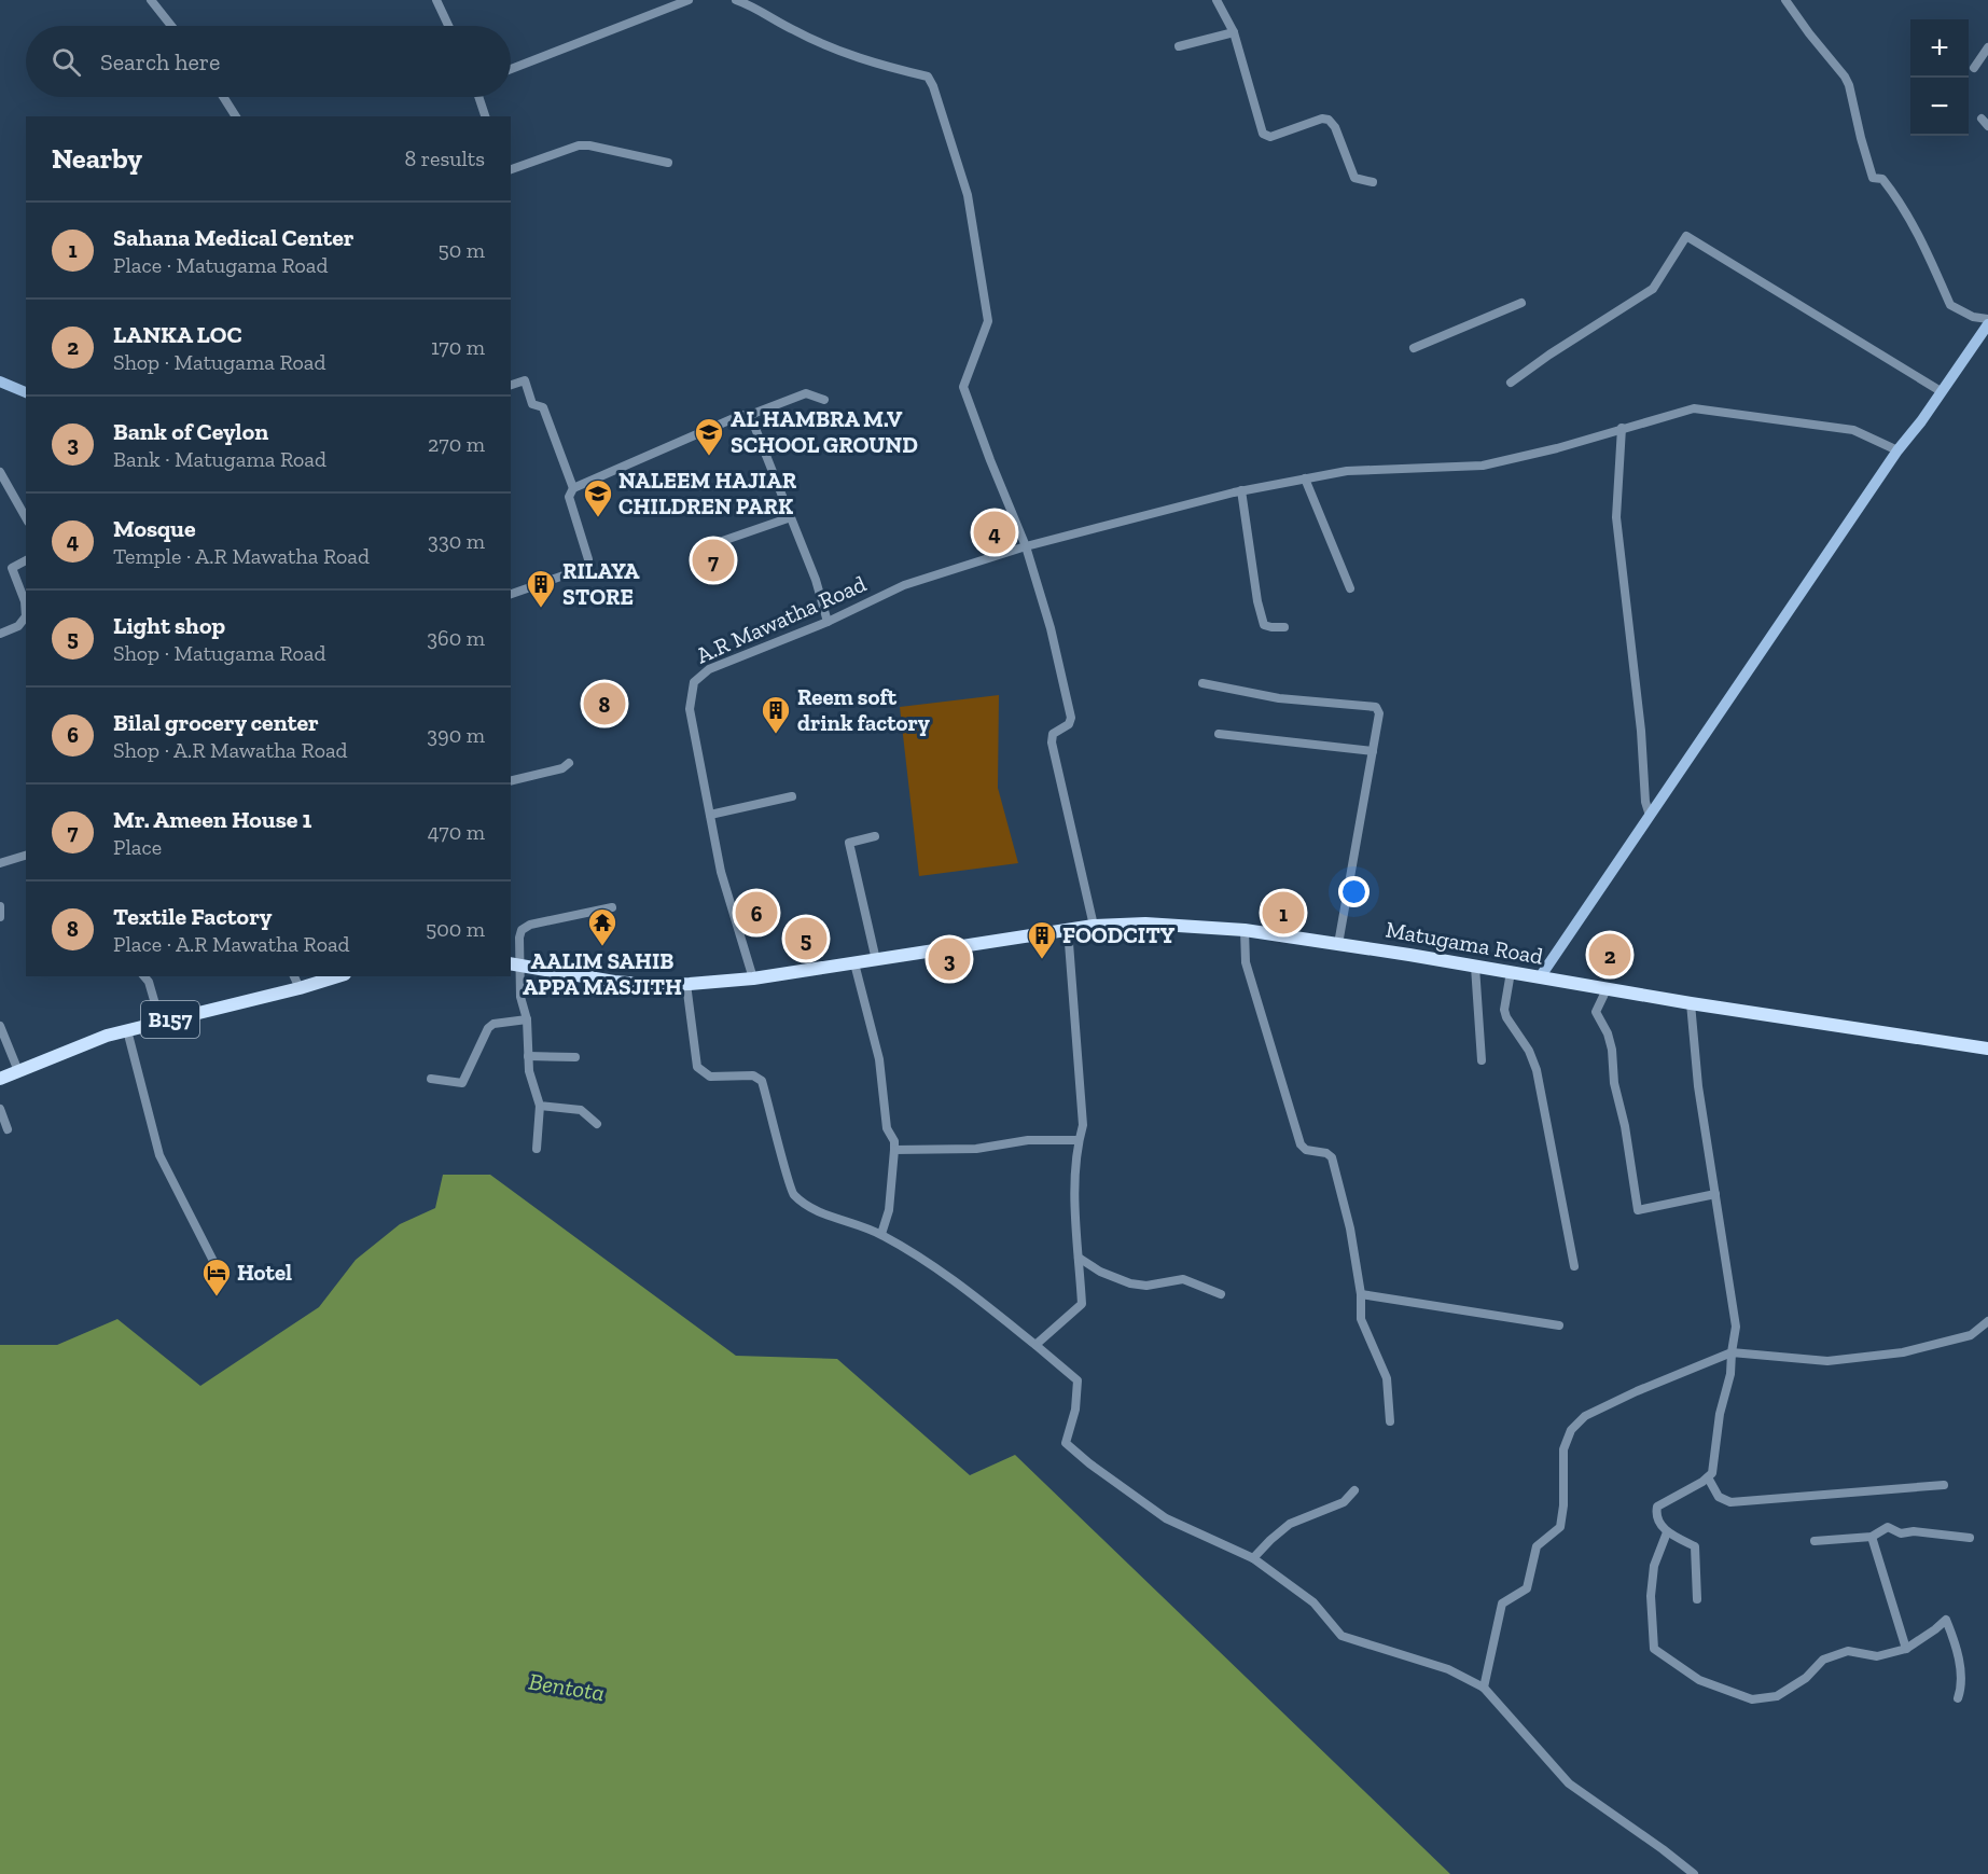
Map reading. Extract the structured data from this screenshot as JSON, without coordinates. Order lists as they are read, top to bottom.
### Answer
{
  "streets": {
    "main road": ["Matugama Road", "B157"],
    "street": ["A.R Mawatha Road"]
  },
  "crossings": [
    ["A.R Mawatha Road", "Matugama Road"]
  ],
  "water": ["Bentota"],
  "places": {
    "school or university": ["AL HAMBRA M.V SCHOOL GROUND", "NALEEM HAJIAR CHILDREN PARK"],
    "building": ["RILAYA STORE", "Reem soft drink factory", "FOODCITY"],
    "temple": ["AALIM SAHIB APPA MASJITH"],
    "hotel": ["Hotel"]
  },
  "page": {
    "map_buttons": ["+", "−"],
    "search": "Search here",
    "heading": ["Nearby", "8 results"],
    "list": [
      {
        "mark": "1",
        "name": "Sahana Medical Center",
        "note": "Place · Matugama Road",
        "value": "50 m"
      },
      {
        "mark": "2",
        "name": "LANKA LOC",
        "note": "Shop · Matugama Road",
        "value": "170 m"
      },
      {
        "mark": "3",
        "name": "Bank of Ceylon",
        "note": "Bank · Matugama Road",
        "value": "270 m"
      },
      {
        "mark": "4",
        "name": "Mosque",
        "note": "Temple · A.R Mawatha Road",
        "value": "330 m"
      },
      {
        "mark": "5",
        "name": "Light shop",
        "note": "Shop · Matugama Road",
        "value": "360 m"
      },
      {
        "mark": "6",
        "name": "Bilal grocery center",
        "note": "Shop · A.R Mawatha Road",
        "value": "390 m"
      },
      {
        "mark": "7",
        "name": "Mr. Ameen House 1",
        "note": "Place",
        "value": "470 m"
      },
      {
        "mark": "8",
        "name": "Textile Factory",
        "note": "Place · A.R Mawatha Road",
        "value": "500 m"
      }
    ],
    "pins": [
      "4",
      "7",
      "8",
      "1",
      "6",
      "5",
      "2",
      "3"
    ]
  }
}
